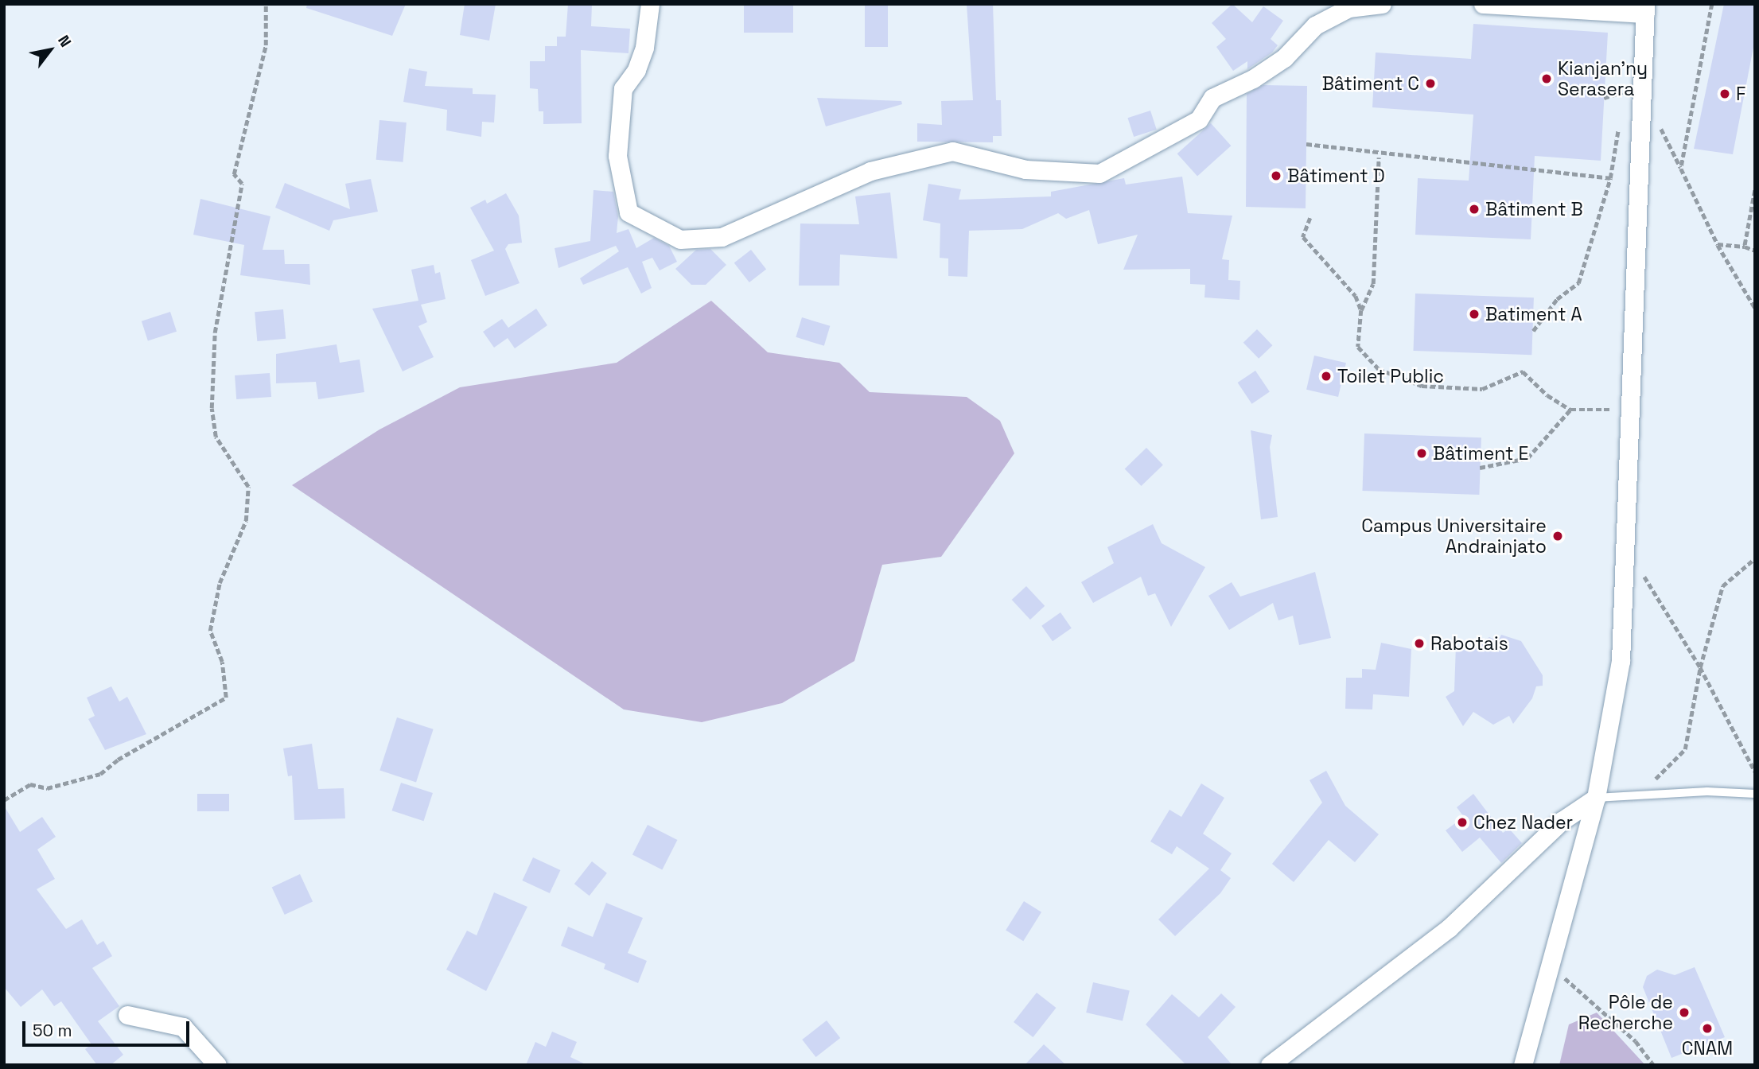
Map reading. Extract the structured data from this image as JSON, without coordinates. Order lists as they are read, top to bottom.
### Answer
{
  "places": [
    "Kianjan'ny Serasera",
    "Bâtiment C",
    "F",
    "Bâtiment D",
    "Bâtiment B",
    "Batiment A",
    "Toilet Public",
    "Bâtiment E",
    "Campus Universitaire Andrainjato",
    "Rabotais",
    "Chez Nader",
    "Pôle de Recherche",
    "CNAM"
  ],
  "scale_bar": "50 m",
  "north": "top right"
}
